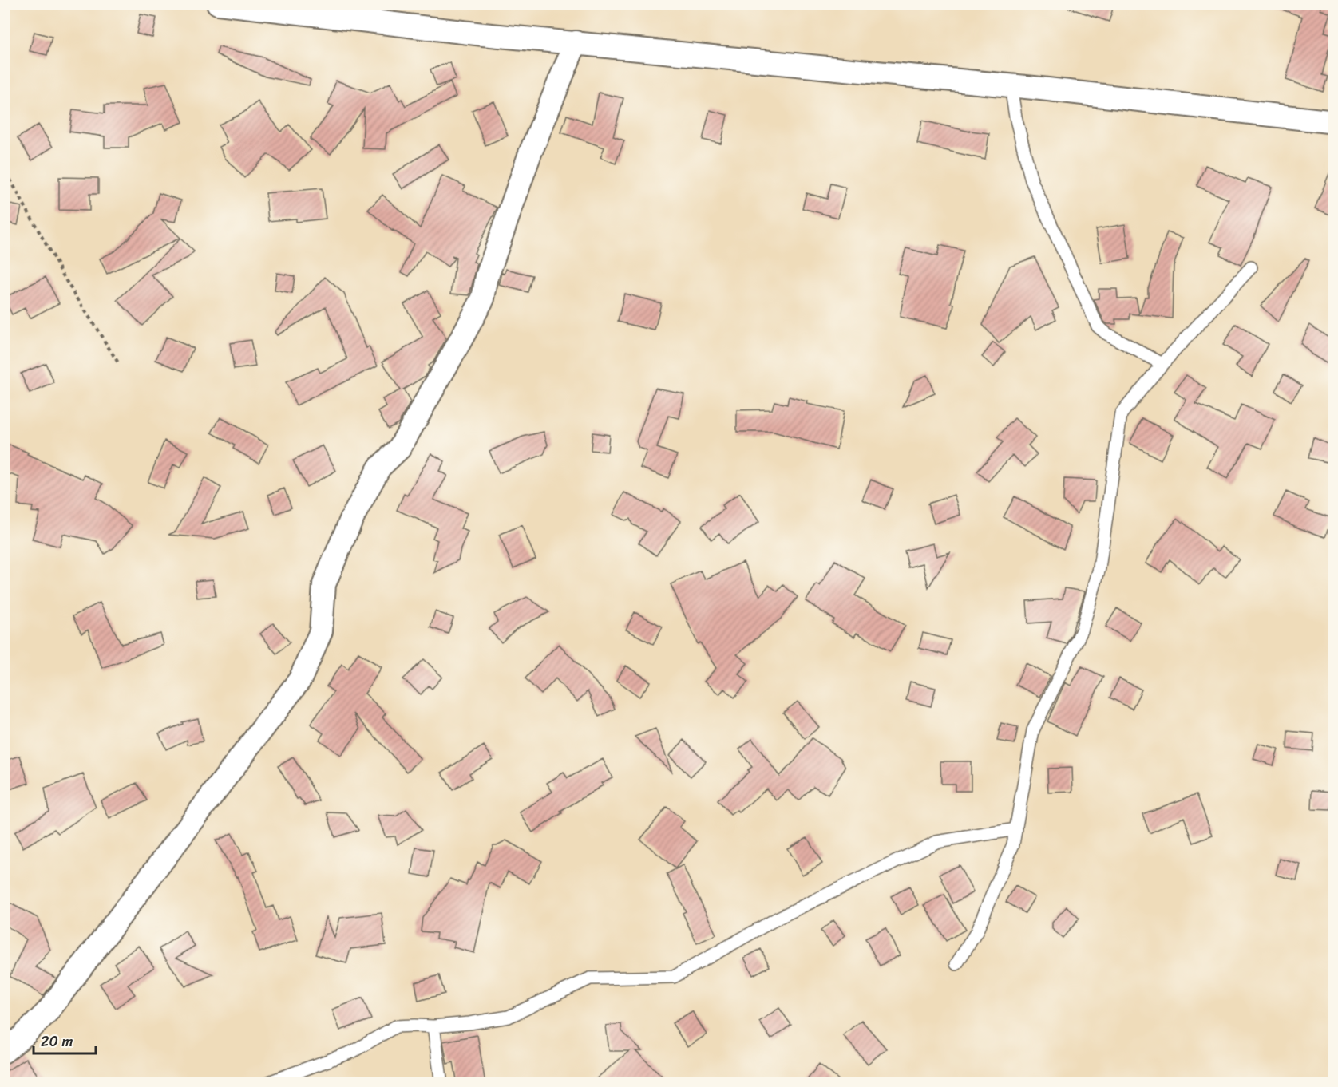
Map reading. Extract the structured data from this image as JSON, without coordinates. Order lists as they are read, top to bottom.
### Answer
{
  "scale_bar": "20 m"
}
